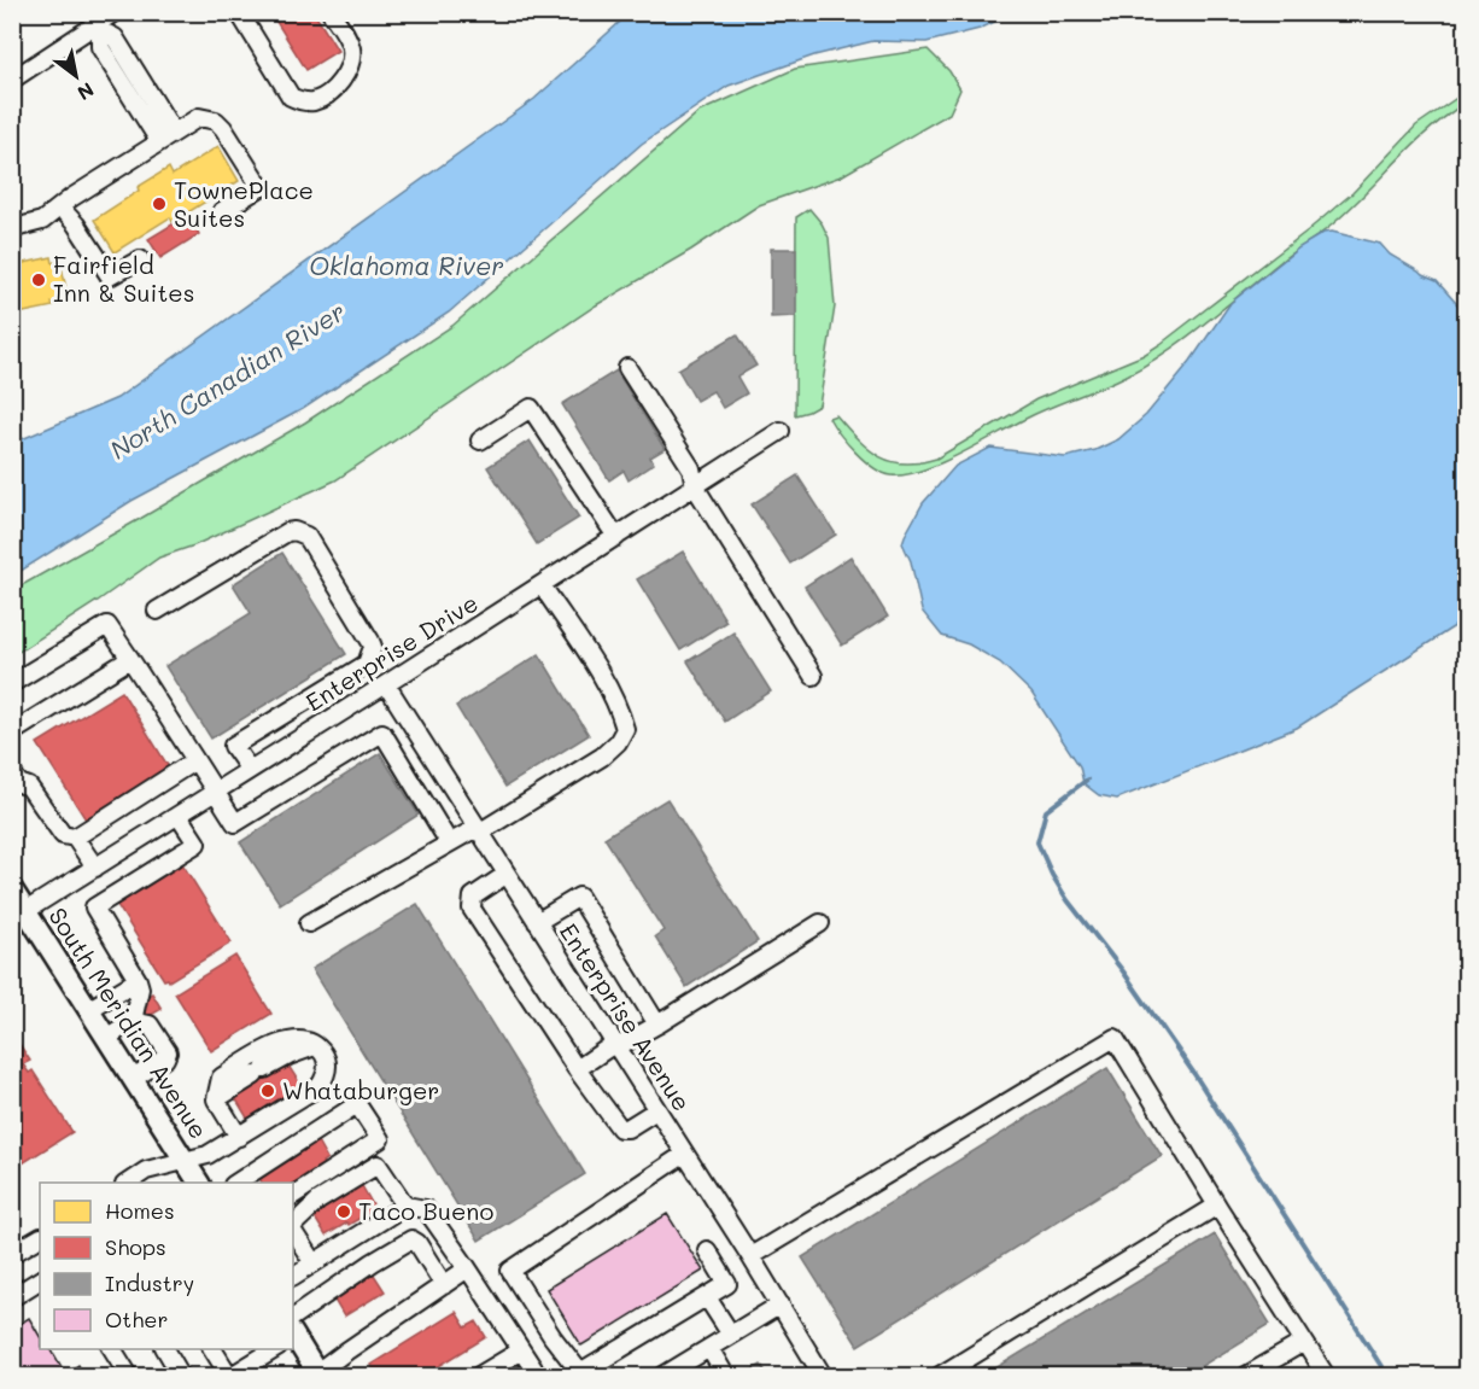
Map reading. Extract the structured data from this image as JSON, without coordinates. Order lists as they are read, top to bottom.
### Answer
{
  "streets": {
    "main road": ["South Meridian Avenue"],
    "street": ["Enterprise Drive", "Enterprise Avenue"]
  },
  "crossings": [
    ["Enterprise Drive", "Enterprise Avenue"],
    ["Enterprise Drive", "South Meridian Avenue"]
  ],
  "water": ["Oklahoma River", "North Canadian River"],
  "places": [
    "TownePlace Suites",
    "Fairfield Inn & Suites",
    "Whataburger",
    "Taco Bueno"
  ],
  "legend": [
    "Homes",
    "Shops",
    "Industry",
    "Other"
  ],
  "north": "bottom right"
}
